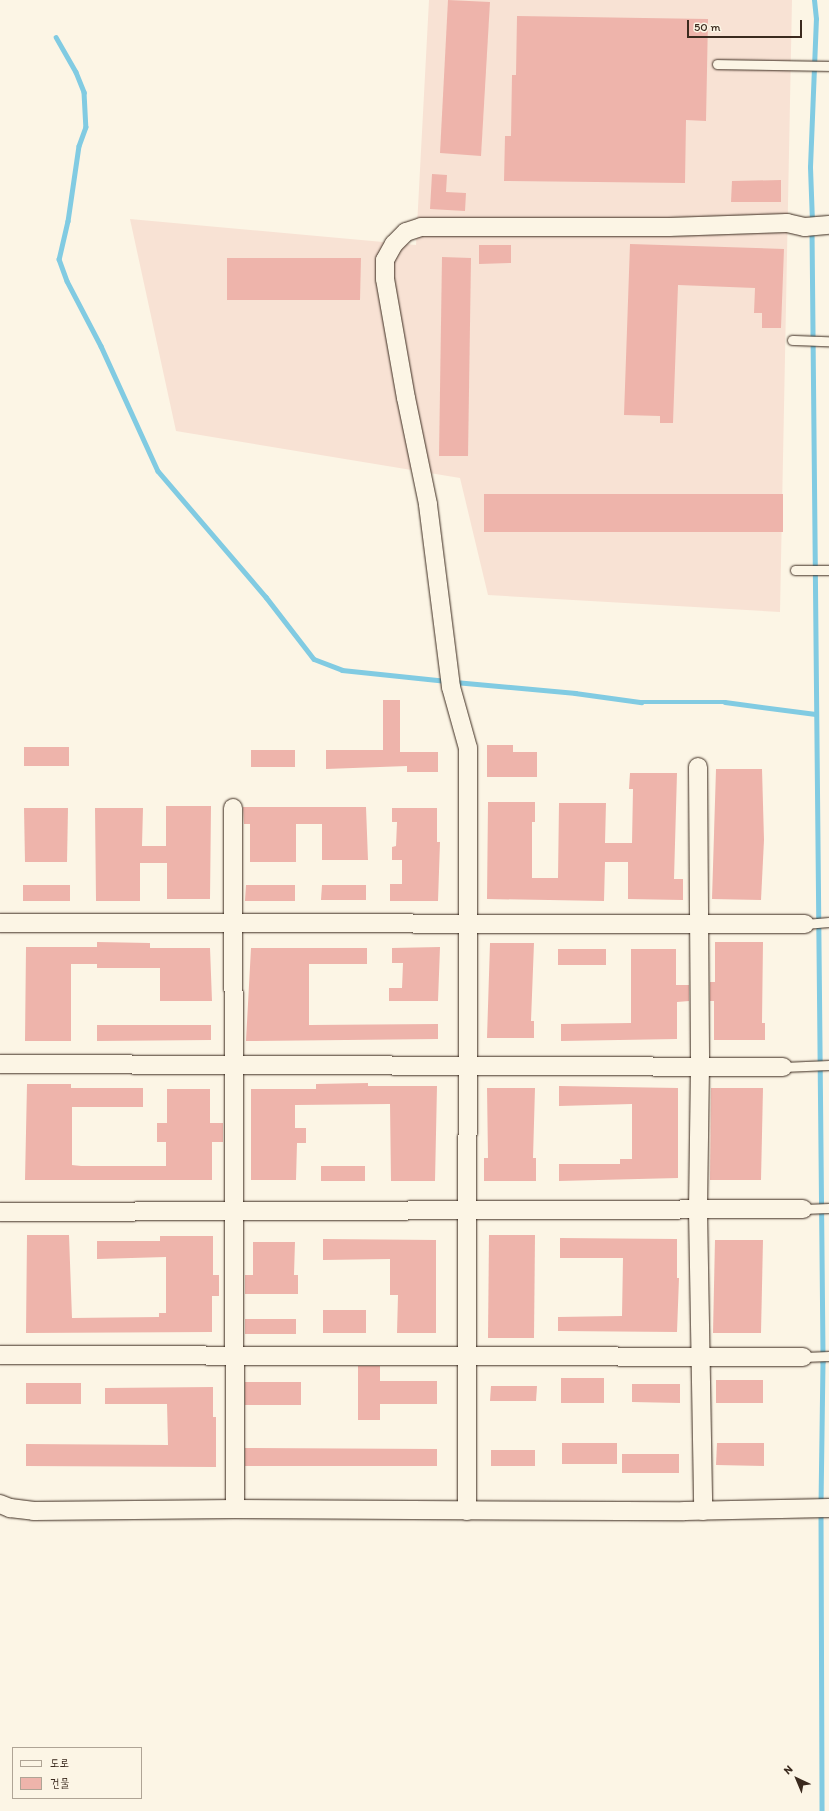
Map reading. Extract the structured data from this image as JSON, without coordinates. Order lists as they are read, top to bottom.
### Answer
{
  "legend": ["도로", "건물"],
  "scale_bar": "50 m",
  "north": "top left"
}
